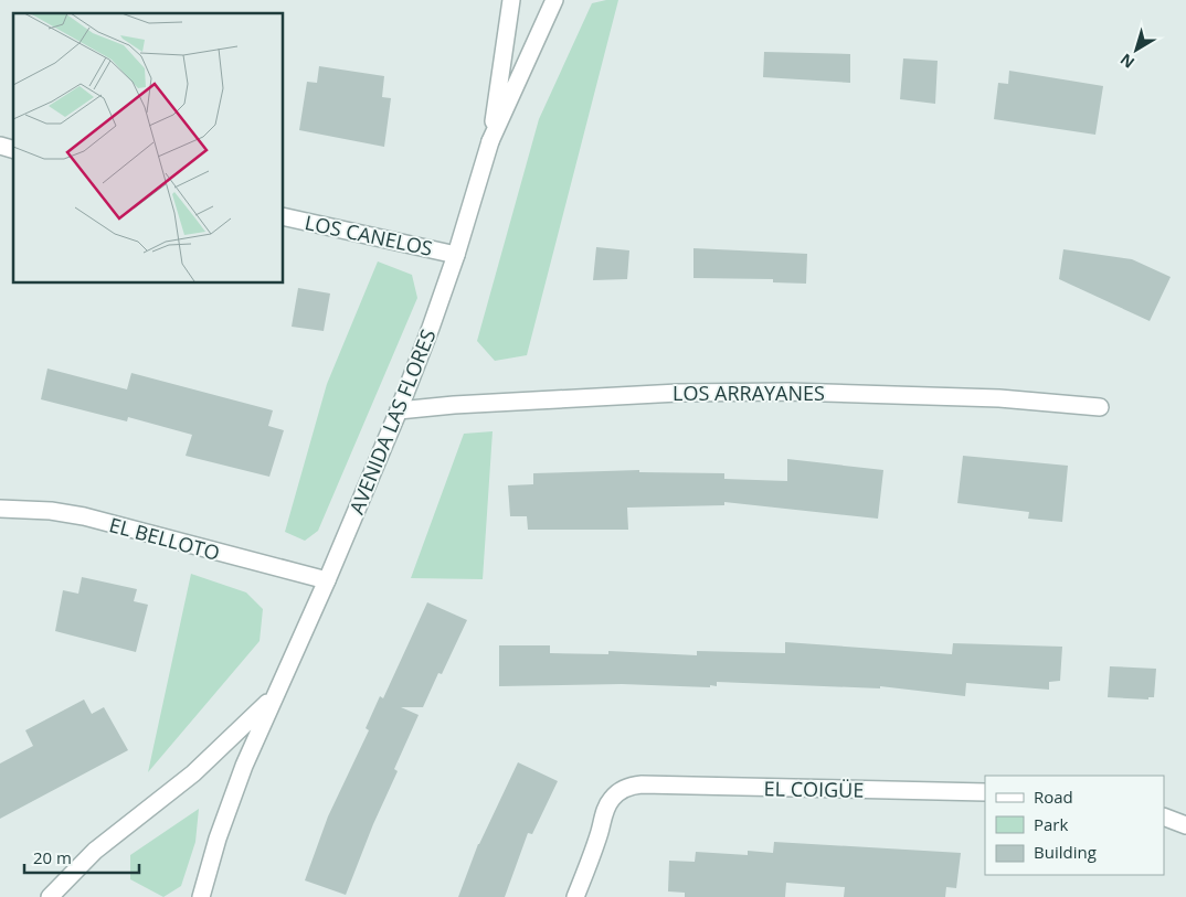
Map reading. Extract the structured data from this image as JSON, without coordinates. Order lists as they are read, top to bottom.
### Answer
{
  "streets": {
    "street": [
      "LOS CANELOS",
      "LOS ARRAYANES",
      "AVENIDA LAS FLORES",
      "EL BELLOTO",
      "EL COIGÜE"
    ]
  },
  "crossings": [
    ["LOS CANELOS", "AVENIDA LAS FLORES"],
    ["LOS ARRAYANES", "AVENIDA LAS FLORES"],
    ["AVENIDA LAS FLORES", "EL BELLOTO"]
  ],
  "legend": ["Road", "Park", "Building"],
  "scale_bar": "20 m",
  "north": "bottom left"
}
